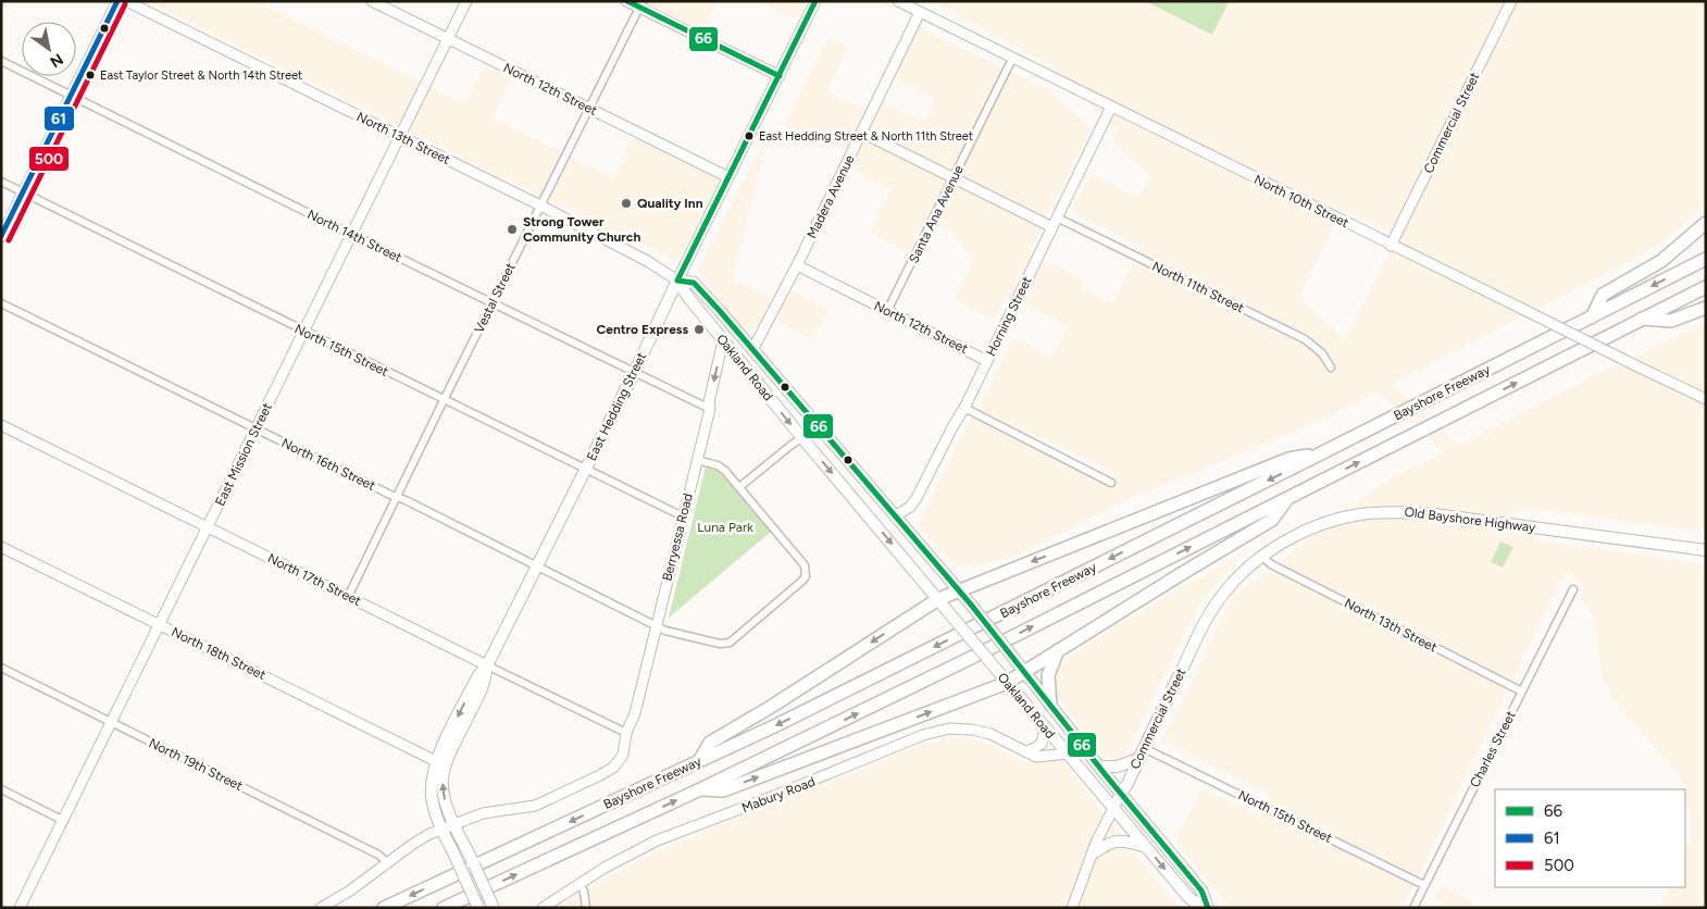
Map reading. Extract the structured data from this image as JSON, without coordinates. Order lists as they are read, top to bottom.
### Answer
{
  "streets": {
    "highway": ["Bayshore Freeway"],
    "main road": [
      "Commercial Street",
      "Oakland Road",
      "East Hedding Street",
      "Old Bayshore Highway"
    ],
    "street": [
      "North 12th Street",
      "North 13th Street",
      "Madera Avenue",
      "North 10th Street",
      "Santa Ana Avenue",
      "North 14th Street",
      "North 11th Street",
      "Vestal Street",
      "Horning Street",
      "North 15th Street",
      "East Mission Street",
      "North 16th Street",
      "Berryessa Road",
      "North 17th Street",
      "North 18th Street",
      "Charles Street",
      "North 19th Street",
      "Mabury Road"
    ]
  },
  "crossings": [
    ["North 12th Street", "Madera Avenue"],
    ["North 12th Street", "Santa Ana Avenue"],
    ["North 12th Street", "Vestal Street"],
    ["North 12th Street", "Horning Street"],
    ["North 12th Street", "East Hedding Street"],
    ["North 12th Street", "East Mission Street"],
    ["Commercial Street", "North 10th Street"],
    ["Commercial Street", "North 15th Street"],
    ["Commercial Street", "Oakland Road"],
    ["Commercial Street", "Old Bayshore Highway"],
    ["North 13th Street", "Vestal Street"],
    ["North 13th Street", "Oakland Road"],
    ["North 13th Street", "East Hedding Street"],
    ["North 13th Street", "East Mission Street"],
    ["North 13th Street", "Old Bayshore Highway"],
    ["North 13th Street", "Charles Street"],
    ["Madera Avenue", "North 10th Street"],
    ["Madera Avenue", "Oakland Road"],
    ["North 10th Street", "Santa Ana Avenue"],
    ["North 10th Street", "Horning Street"],
    ["North 14th Street", "Vestal Street"],
    ["North 14th Street", "East Hedding Street"],
    ["North 14th Street", "East Mission Street"],
    ["North 14th Street", "Berryessa Road"],
    ["North 11th Street", "Horning Street"],
    ["Vestal Street", "North 15th Street"],
    ["Vestal Street", "North 16th Street"],
    ["Vestal Street", "North 17th Street"],
    ["Horning Street", "Oakland Road"],
    ["North 15th Street", "East Hedding Street"],
    ["North 15th Street", "East Mission Street"],
    ["North 15th Street", "Berryessa Road"],
    ["North 15th Street", "Charles Street"],
    ["Oakland Road", "East Hedding Street"],
    ["Oakland Road", "Berryessa Road"],
    ["Oakland Road", "Mabury Road"],
    ["East Hedding Street", "North 16th Street"],
    ["East Hedding Street", "Berryessa Road"],
    ["East Hedding Street", "North 17th Street"],
    ["East Hedding Street", "North 18th Street"],
    ["East Mission Street", "North 16th Street"],
    ["East Mission Street", "North 17th Street"],
    ["East Mission Street", "North 18th Street"],
    ["East Mission Street", "North 19th Street"],
    ["North 16th Street", "Berryessa Road"],
    ["Berryessa Road", "North 17th Street"],
    ["Berryessa Road", "North 19th Street"]
  ],
  "parks": ["Luna Park"],
  "places": [
    "East Taylor Street & North 14th Street",
    "East Hedding Street & North 11th Street",
    "Quality Inn",
    "Strong Tower Community Church",
    "Centro Express"
  ],
  "lines": ["transit line 66", "transit line 61", "transit line 500"],
  "legend": ["66", "61", "500"],
  "north": "bottom right"
}
